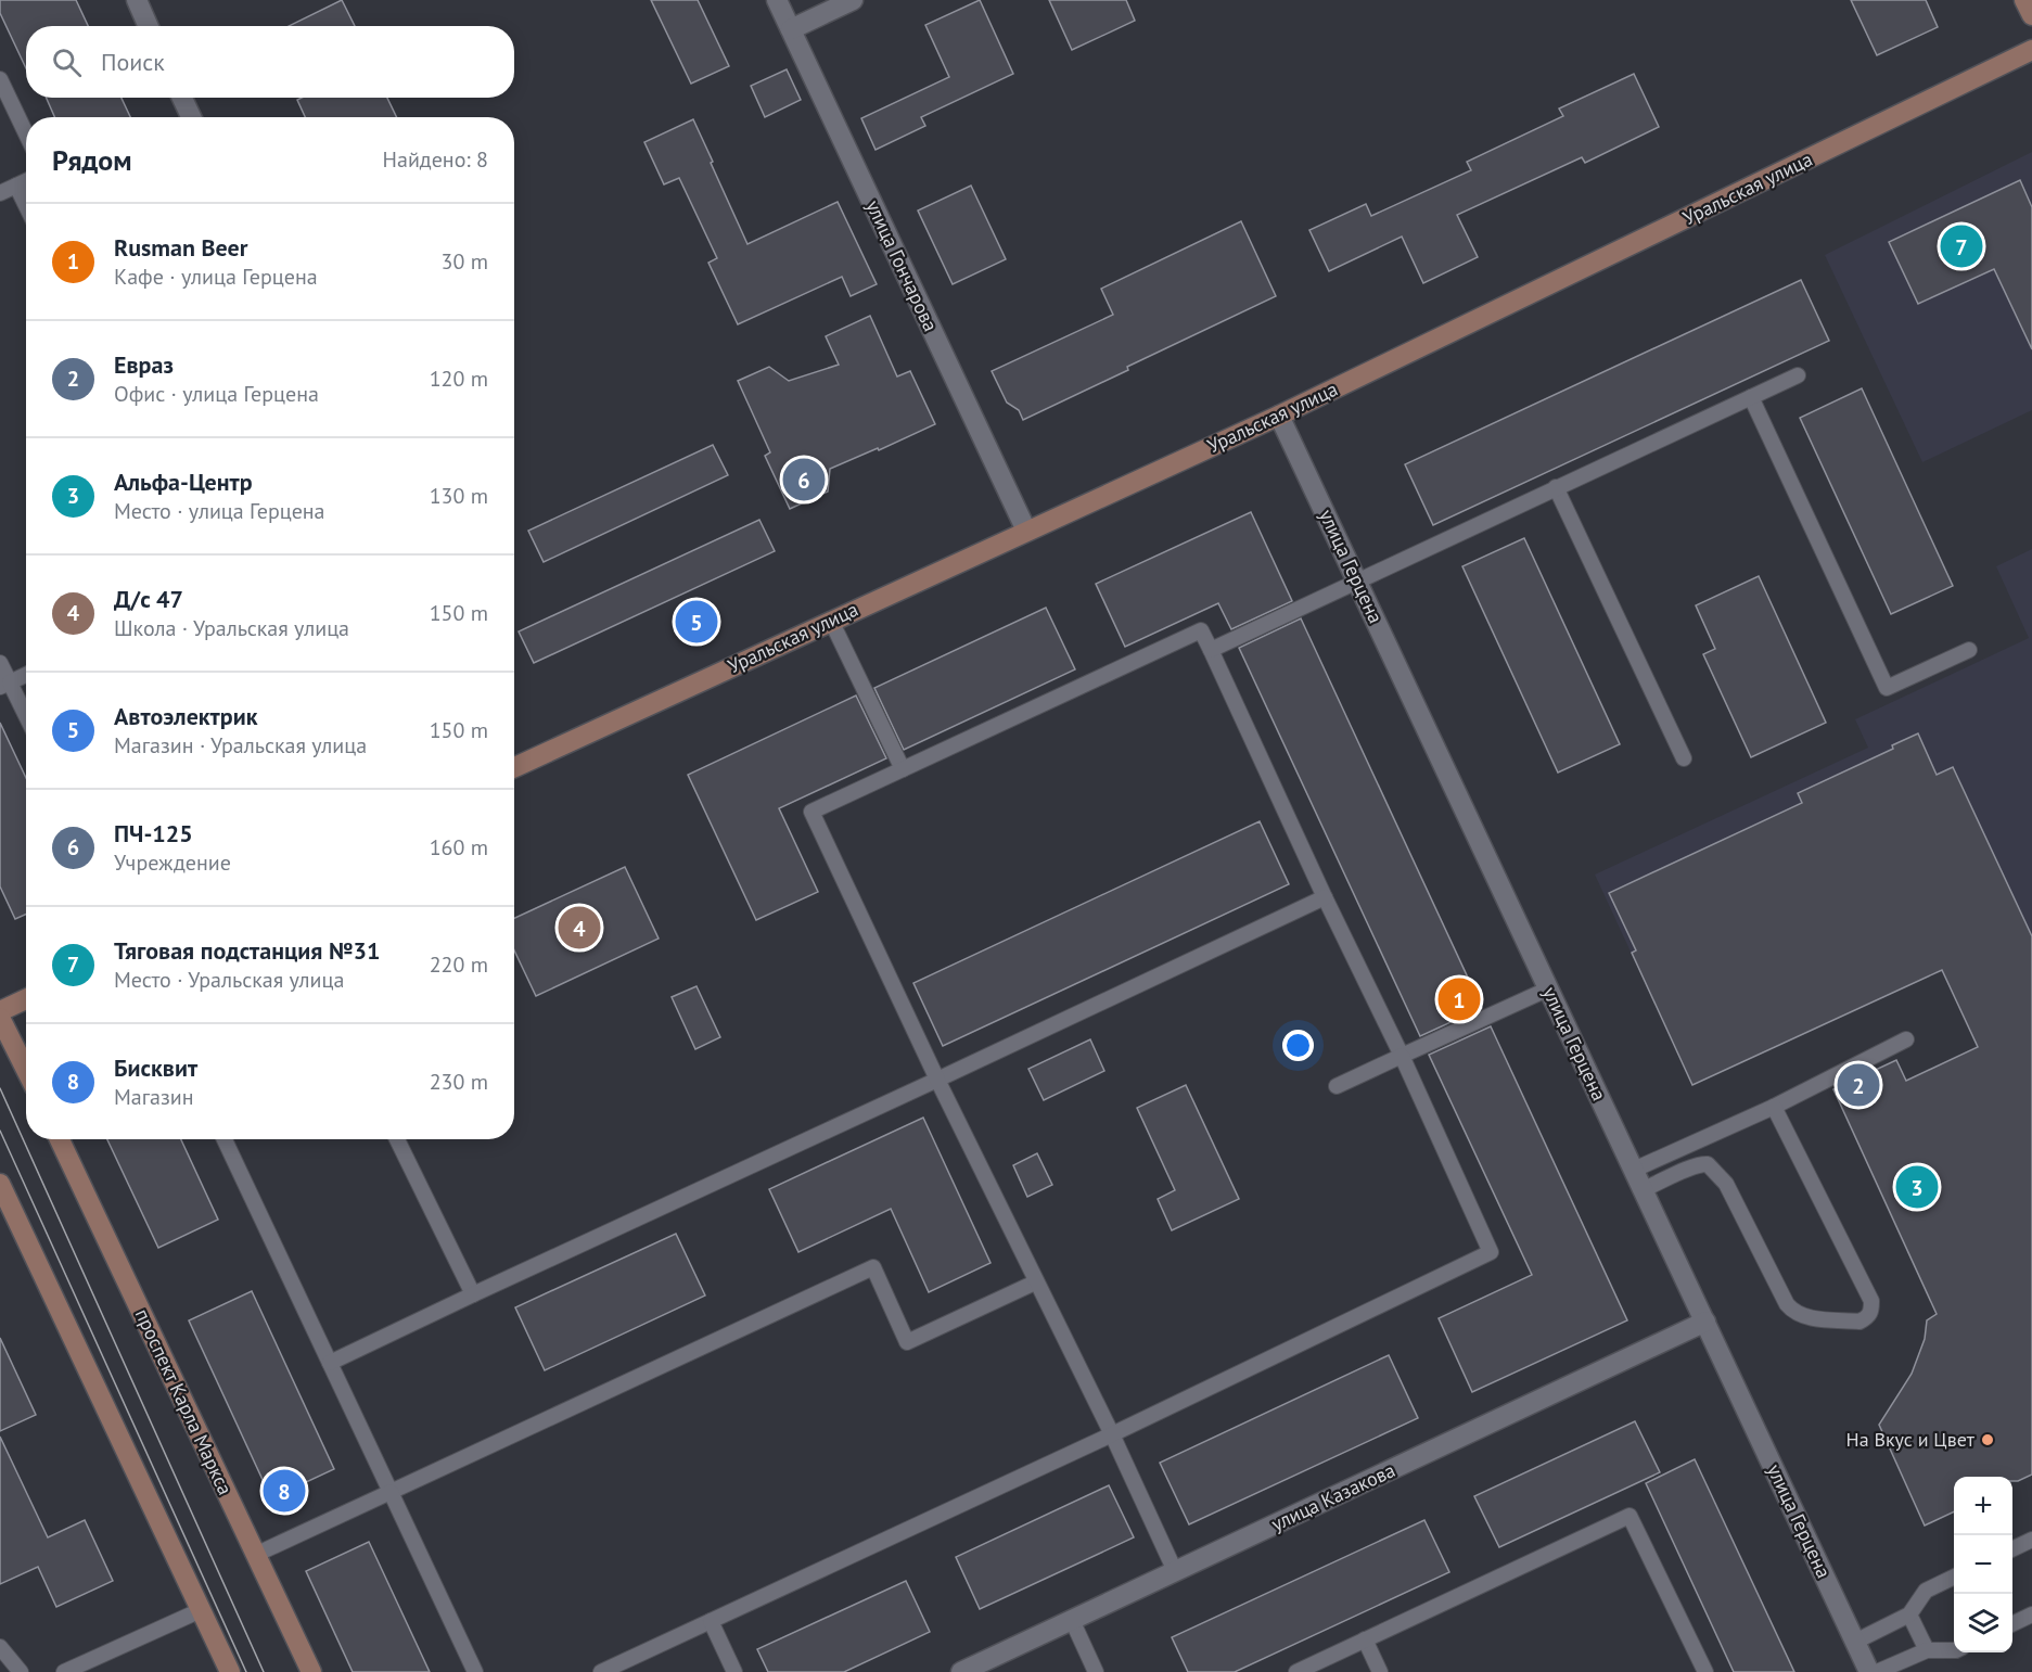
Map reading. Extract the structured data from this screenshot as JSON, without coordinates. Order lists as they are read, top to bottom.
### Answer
{
  "streets": {
    "street": [
      "Уральская улица",
      "улица Гончарова",
      "улица Герцена",
      "проспект Карла Маркса",
      "улица Казакова"
    ]
  },
  "crossings": [
    ["Уральская улица", "улица Гончарова"],
    ["Уральская улица", "улица Герцена"],
    ["улица Герцена", "улица Казакова"]
  ],
  "places": ["На Вкус и Цвет"],
  "page": {
    "search": "Поиск",
    "heading": ["Рядом", "Найдено: 8"],
    "list": [
      {
        "mark": "1",
        "name": "Rusman Beer",
        "note": "Кафе · улица Герцена",
        "value": "30 m"
      },
      {
        "mark": "2",
        "name": "Евраз",
        "note": "Офис · улица Герцена",
        "value": "120 m"
      },
      {
        "mark": "3",
        "name": "Альфа-Центр",
        "note": "Место · улица Герцена",
        "value": "130 m"
      },
      {
        "mark": "4",
        "name": "Д/с 47",
        "note": "Школа · Уральская улица",
        "value": "150 m"
      },
      {
        "mark": "5",
        "name": "Автоэлектрик",
        "note": "Магазин · Уральская улица",
        "value": "150 m"
      },
      {
        "mark": "6",
        "name": "ПЧ-125",
        "note": "Учреждение",
        "value": "160 m"
      },
      {
        "mark": "7",
        "name": "Тяговая подстанция №31",
        "note": "Место · Уральская улица",
        "value": "220 m"
      },
      {
        "mark": "8",
        "name": "Бисквит",
        "note": "Магазин",
        "value": "230 m"
      }
    ],
    "pins": [
      "7",
      "6",
      "5",
      "4",
      "1",
      "2",
      "3",
      "8"
    ],
    "map_buttons": ["+", "−"]
  }
}
